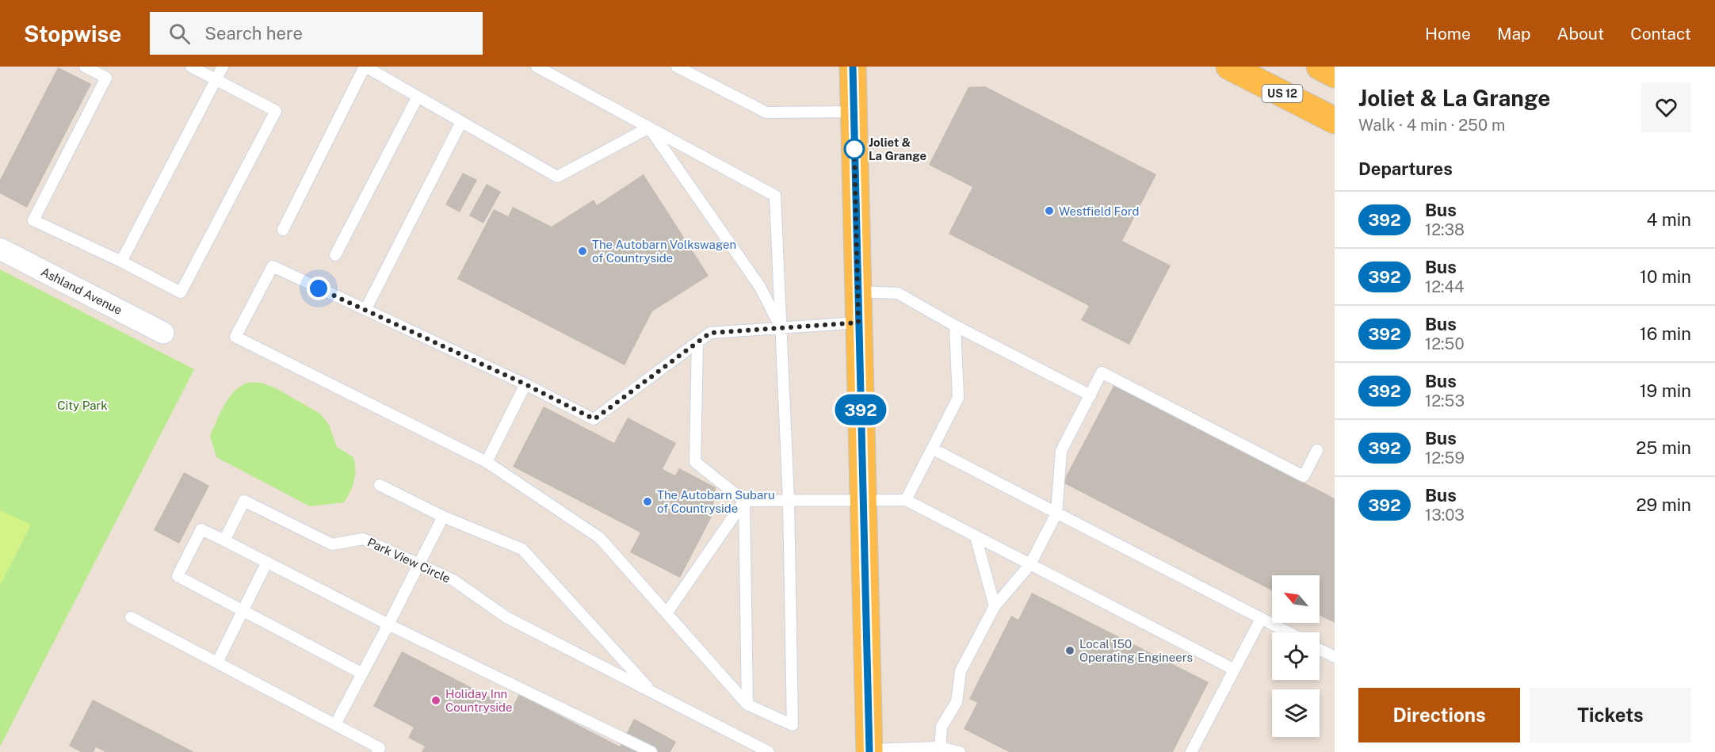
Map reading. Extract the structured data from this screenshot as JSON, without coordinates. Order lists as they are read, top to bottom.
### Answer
{
  "streets": {
    "main road": ["US 12"],
    "street": ["Ashland Avenue"],
    "lane": ["Park View Circle"]
  },
  "parks": ["City Park"],
  "places": [
    "Joliet & La Grange",
    "Westfield Ford",
    "The Autobarn Volkswagen of Countryside",
    "The Autobarn Subaru of Countryside",
    "Local 150 Operating Engineers",
    "Holiday Inn Countryside"
  ],
  "lines": ["bus line 392"],
  "north": "top left",
  "page": {
    "header": "Stopwise",
    "search": "Search here",
    "nav": [
      "Home",
      "Map",
      "About",
      "Contact"
    ],
    "on_map": "392",
    "heading": [
      ["Joliet & La Grange", "Walk · 4 min · 250 m"],
      "Departures"
    ],
    "list": [
      {
        "mark": "392",
        "name": "Bus",
        "note": "12:38",
        "value": "4 min"
      },
      {
        "mark": "392",
        "name": "Bus",
        "note": "12:44",
        "value": "10 min"
      },
      {
        "mark": "392",
        "name": "Bus",
        "note": "12:50",
        "value": "16 min"
      },
      {
        "mark": "392",
        "name": "Bus",
        "note": "12:53",
        "value": "19 min"
      },
      {
        "mark": "392",
        "name": "Bus",
        "note": "12:59",
        "value": "25 min"
      },
      {
        "mark": "392",
        "name": "Bus",
        "note": "13:03",
        "value": "29 min"
      }
    ],
    "buttons": ["Directions", "Tickets"]
  }
}
